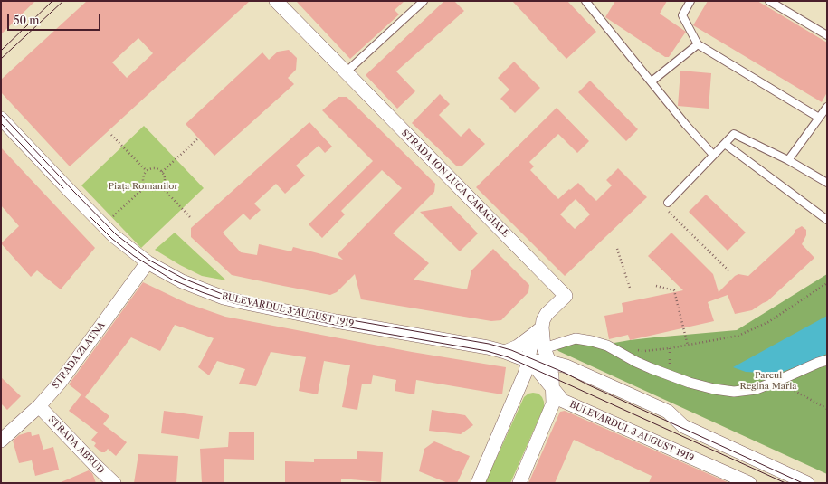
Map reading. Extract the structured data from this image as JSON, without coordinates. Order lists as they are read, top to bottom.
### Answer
{
  "streets": {
    "street": [
      "STRADA ION LUCA CARAGIALE",
      "BULEVARDUL 3 AUGUST 1919",
      "STRADA ZLATNA",
      "STRADA ABRUD"
    ]
  },
  "crossings": [
    ["BULEVARDUL 3 AUGUST 1919", "STRADA ZLATNA"],
    ["STRADA ZLATNA", "STRADA ABRUD"]
  ],
  "parks": ["Piața Romanilor", "Parcul Regina Maria"],
  "scale_bar": "50 m"
}
